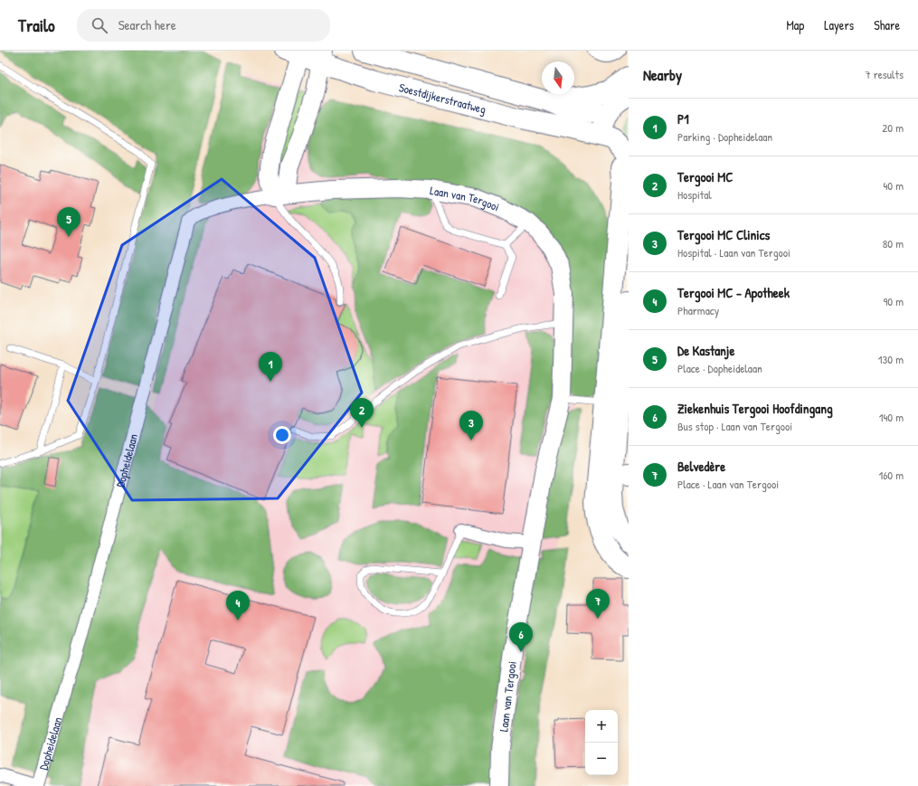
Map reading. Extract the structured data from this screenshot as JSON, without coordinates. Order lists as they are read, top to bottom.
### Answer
{
  "streets": {
    "main road": ["Soestdijkerstraatweg"],
    "street": ["Laan van Tergooi", "Dopheidelaan"]
  },
  "crossings": [
    ["Laan van Tergooi", "Dopheidelaan"]
  ],
  "north": "bottom",
  "page": {
    "header": "Trailo",
    "search": "Search here",
    "nav": ["Map", "Layers", "Share"],
    "heading": ["Nearby", "7 results"],
    "list": [
      {
        "mark": "1",
        "name": "P1",
        "note": "Parking · Dopheidelaan",
        "value": "20 m"
      },
      {
        "mark": "2",
        "name": "Tergooi MC",
        "note": "Hospital",
        "value": "40 m"
      },
      {
        "mark": "3",
        "name": "Tergooi MC Clinics",
        "note": "Hospital · Laan van Tergooi",
        "value": "80 m"
      },
      {
        "mark": "4",
        "name": "Tergooi MC - Apotheek",
        "note": "Pharmacy",
        "value": "90 m"
      },
      {
        "mark": "5",
        "name": "De Kastanje",
        "note": "Place · Dopheidelaan",
        "value": "130 m"
      },
      {
        "mark": "6",
        "name": "Ziekenhuis Tergooi Hoofdingang",
        "note": "Bus stop · Laan van Tergooi",
        "value": "140 m"
      },
      {
        "mark": "7",
        "name": "Belvedère",
        "note": "Place · Laan van Tergooi",
        "value": "160 m"
      }
    ],
    "pins": [
      "5",
      "1",
      "2",
      "3",
      "7",
      "4",
      "6"
    ],
    "map_buttons": ["+", "−"]
  }
}
